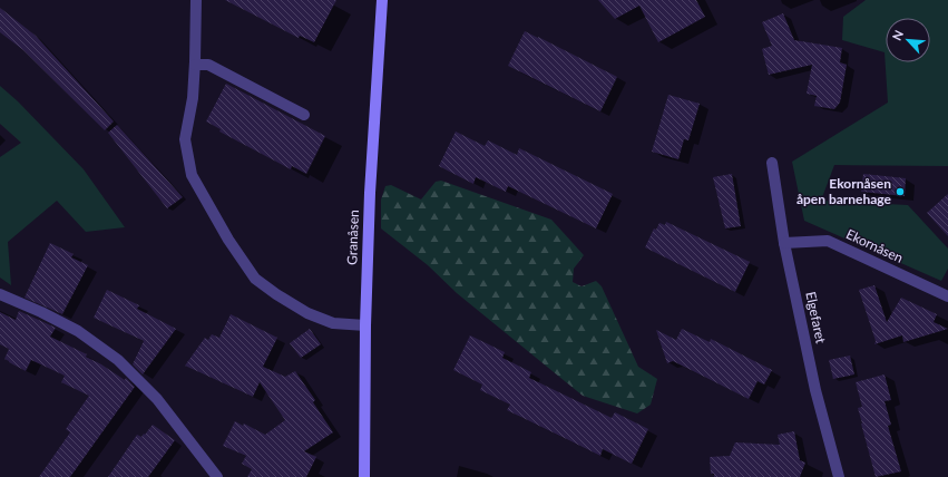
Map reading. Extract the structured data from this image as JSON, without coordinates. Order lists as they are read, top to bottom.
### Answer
{
  "streets": {
    "street": ["Granåsen", "Ekornåsen", "Elgefaret"]
  },
  "crossings": [
    ["Ekornåsen", "Elgefaret"]
  ],
  "places": ["Ekornåsen åpen barnehage"],
  "north": "top left"
}
